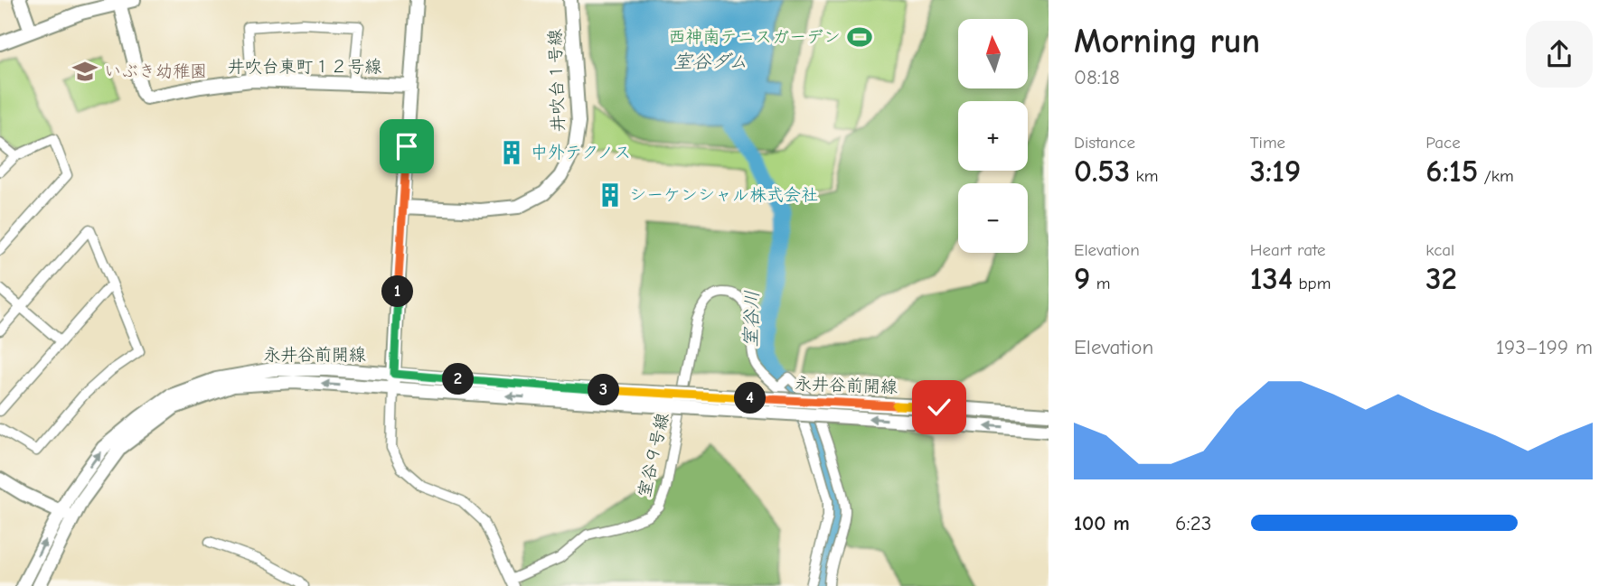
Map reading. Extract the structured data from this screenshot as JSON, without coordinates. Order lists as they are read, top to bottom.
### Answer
{
  "streets": {
    "street": [
      "井吹台東町１２号線",
      "井吹台１号線",
      "永井谷前開線",
      "室谷９号線"
    ]
  },
  "water": ["室谷ダム", "室谷川"],
  "places": {
    "sports": ["西神南テニスガーデン"],
    "school or university": ["いぶき幼稚園"],
    "building": ["中外テクノス", "シーケンシャル株式会社"]
  },
  "north": "top",
  "page": {
    "heading": ["Morning run", "08:18"],
    "map_buttons": ["+", "−"],
    "stats": [
      ["Distance", "0.53 km"],
      ["Time", "3:19"],
      ["Pace", "6:15 /km"],
      ["Elevation", "9 m"],
      ["Heart rate", "134 bpm"],
      ["kcal", "32"]
    ],
    "pins": [
      "1",
      "2",
      "3",
      "4"
    ],
    "chart": ["Elevation", "193–199 m"],
    "list": [
      {
        "name": "100 m",
        "note": "6:23"
      }
    ]
  }
}
